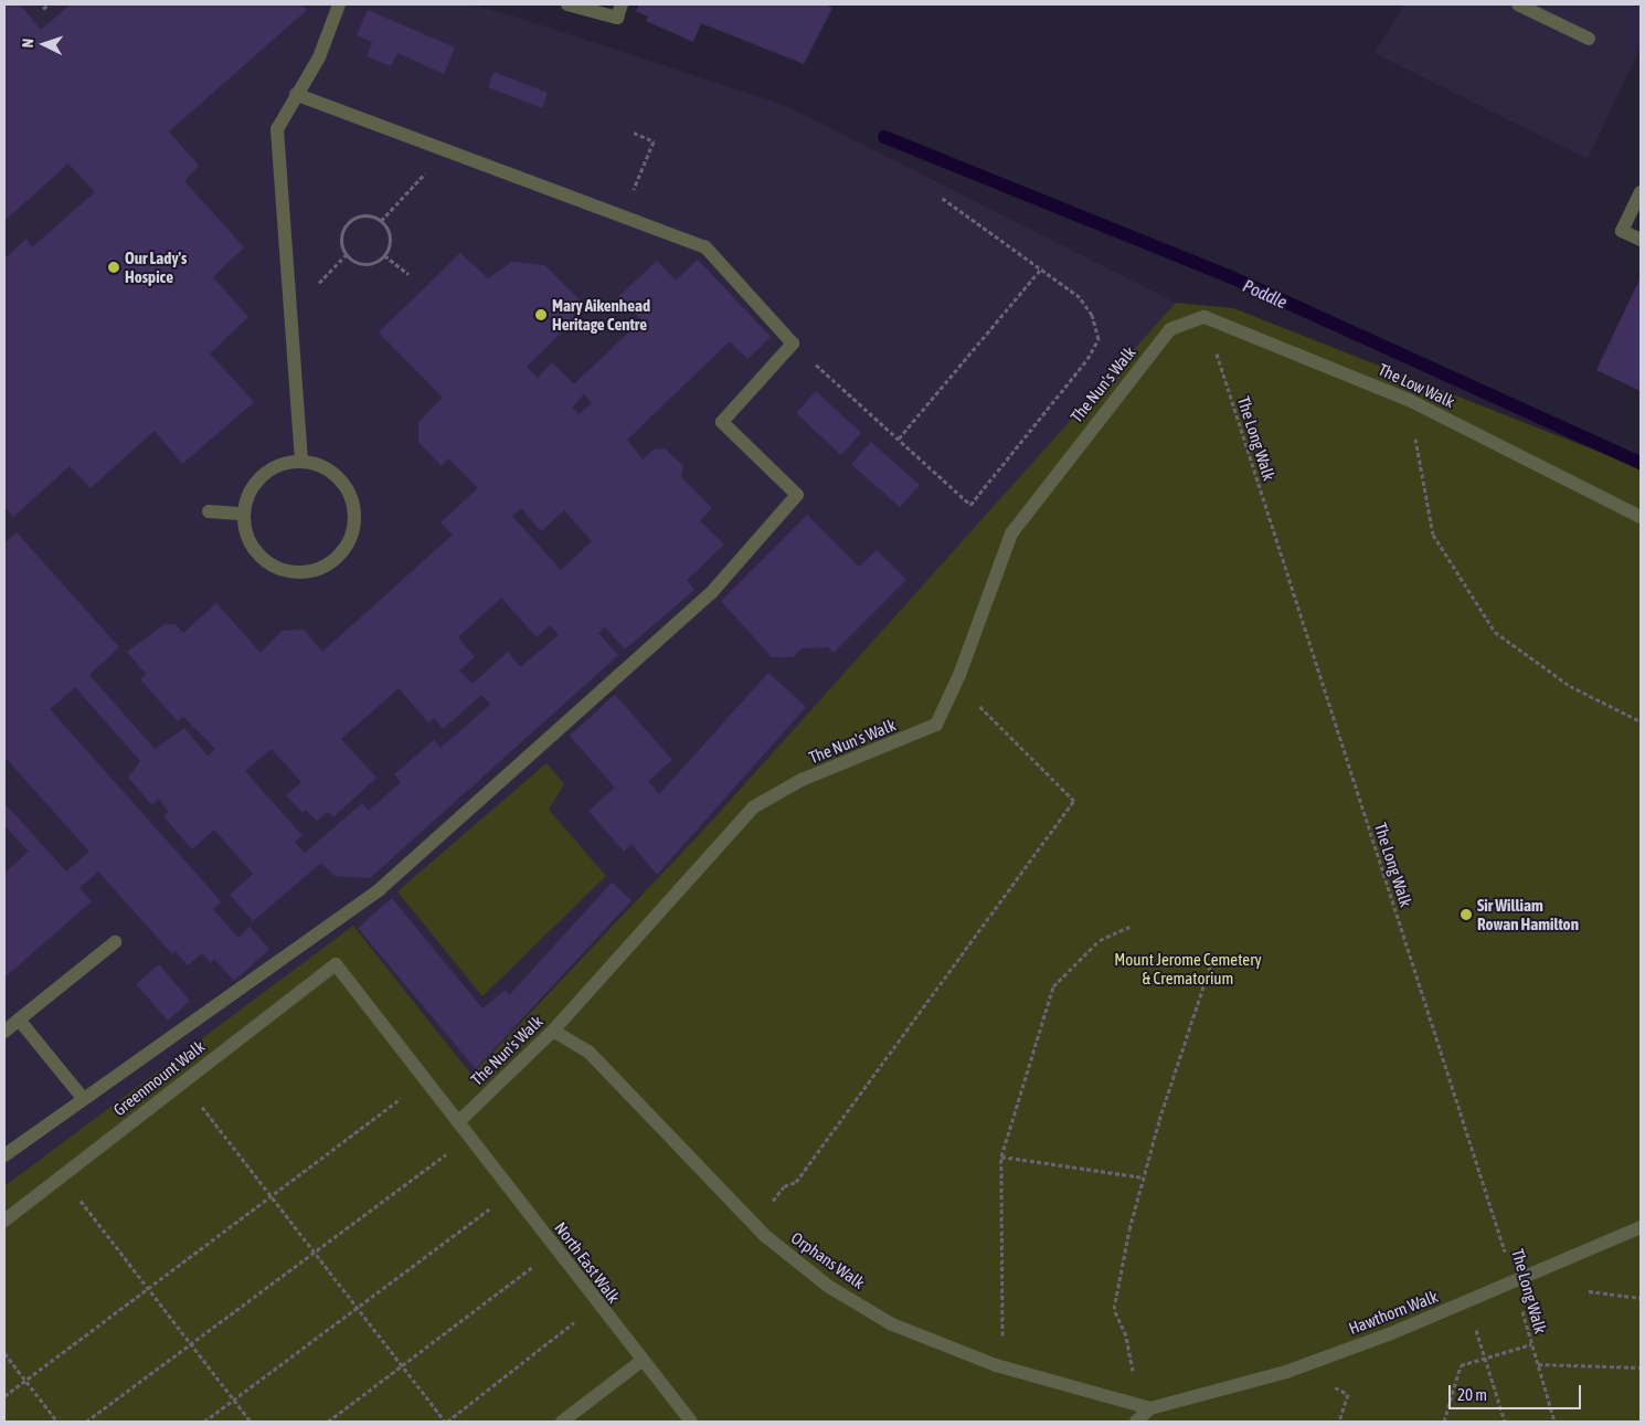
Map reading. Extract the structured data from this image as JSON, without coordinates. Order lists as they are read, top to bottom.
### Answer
{
  "streets": {
    "lane": [
      "The Nun's Walk",
      "The Low Walk",
      "Greenmount Walk",
      "Orphans Walk",
      "North East Walk",
      "Hawthorn Walk"
    ],
    "path": ["The Long Walk"]
  },
  "crossings": [
    ["The Nun's Walk", "The Low Walk"],
    ["The Nun's Walk", "The Long Walk"],
    ["The Nun's Walk", "Orphans Walk"],
    ["The Nun's Walk", "North East Walk"],
    ["The Low Walk", "The Long Walk"],
    ["The Long Walk", "Hawthorn Walk"],
    ["Greenmount Walk", "North East Walk"],
    ["Orphans Walk", "Hawthorn Walk"]
  ],
  "water": ["Poddle"],
  "parks": ["Mount Jerome Cemetery & Crematorium"],
  "places": ["Our Lady's Hospice", "Mary Aikenhead Heritage Centre", "Sir William Rowan Hamilton"],
  "scale_bar": "20 m",
  "north": "left"
}
